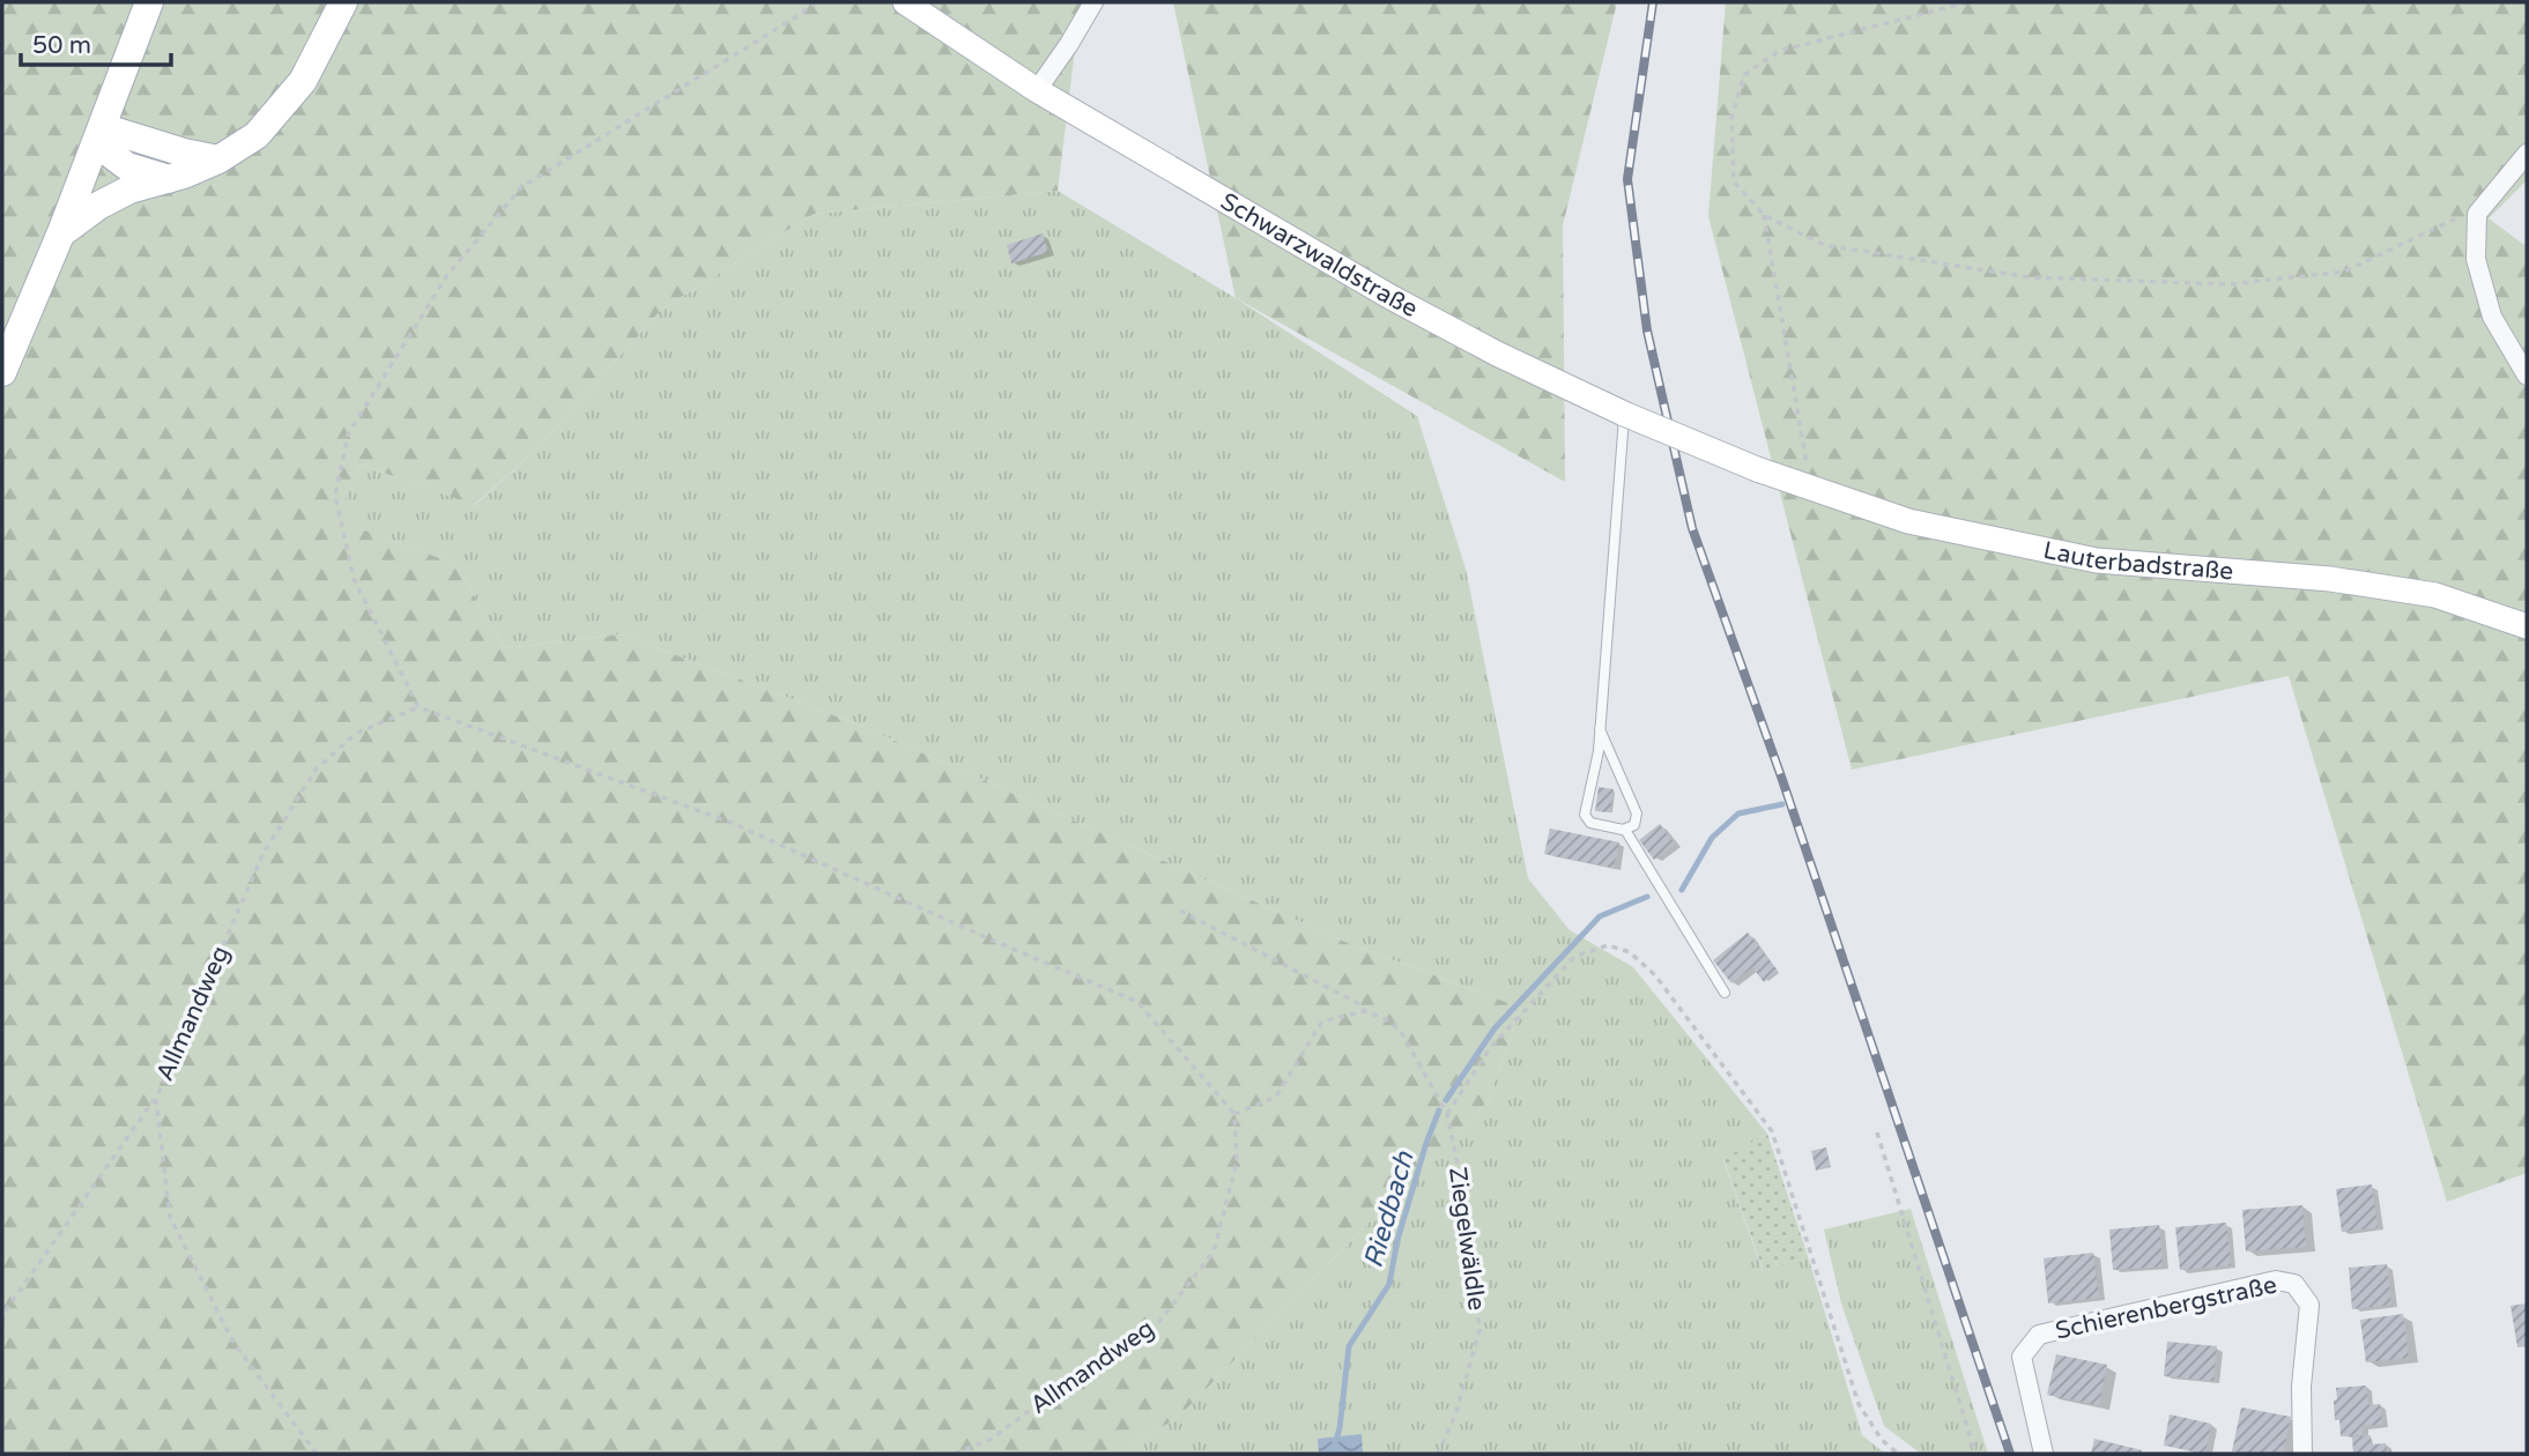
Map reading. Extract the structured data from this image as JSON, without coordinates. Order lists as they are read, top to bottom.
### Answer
{
  "streets": {
    "main road": ["Schwarzwaldstraße", "Lauterbadstraße"],
    "street": ["Schierenbergstraße"],
    "path": ["Allmandweg", "Ziegelwäldle"]
  },
  "crossings": [
    ["Schwarzwaldstraße", "Lauterbadstraße"]
  ],
  "water": ["Riedbach"],
  "scale_bar": "50 m"
}
